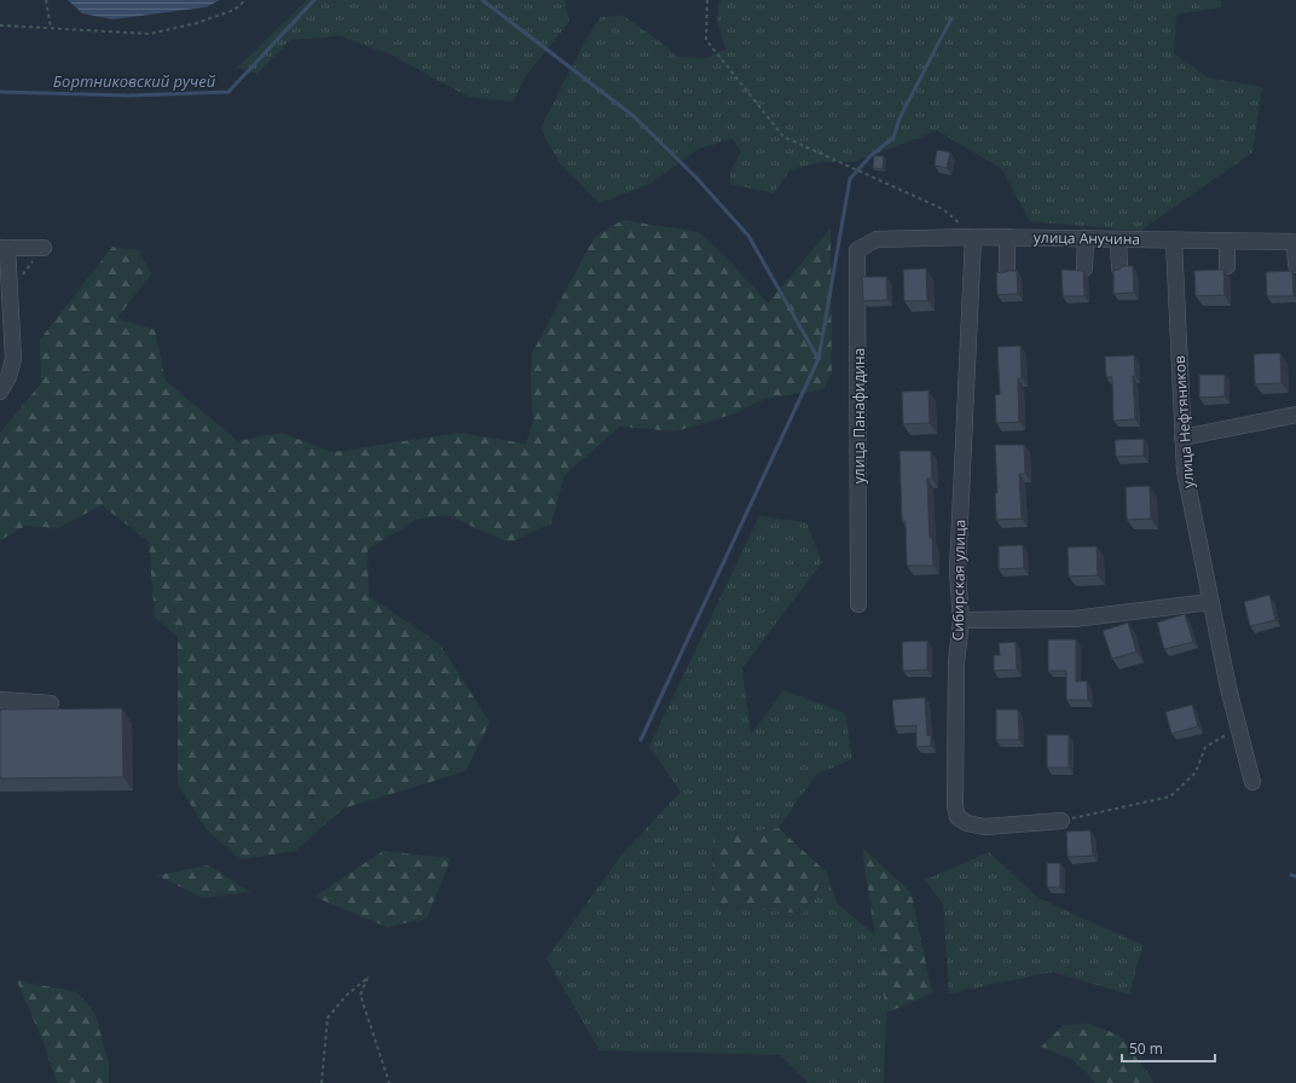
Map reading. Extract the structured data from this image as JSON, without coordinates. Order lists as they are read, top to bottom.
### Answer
{
  "streets": {
    "street": [
      "улица Анучина",
      "улица Панафидина",
      "улица Нефтяников",
      "Сибирская улица"
    ]
  },
  "crossings": [
    ["улица Анучина", "улица Панафидина"],
    ["улица Анучина", "улица Нефтяников"],
    ["улица Анучина", "Сибирская улица"]
  ],
  "water": ["Бортниковский ручей"],
  "scale_bar": "50 m"
}
